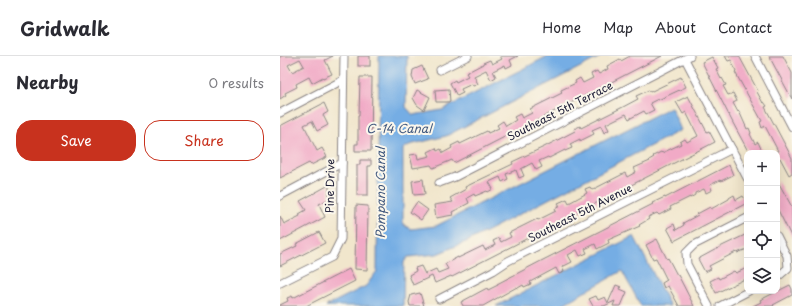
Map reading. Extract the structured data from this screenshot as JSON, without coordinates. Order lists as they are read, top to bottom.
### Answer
{
  "streets": {
    "street": ["Southeast 5th Terrace", "Pine Drive", "Southeast 5th Avenue"]
  },
  "water": ["C-14 Canal", "Pompano Canal"],
  "page": {
    "header": "Gridwalk",
    "nav": [
      "Home",
      "Map",
      "About",
      "Contact"
    ],
    "heading": ["Nearby", "0 results"],
    "buttons": ["Save", "Share"],
    "map_buttons": ["+", "−"]
  }
}
